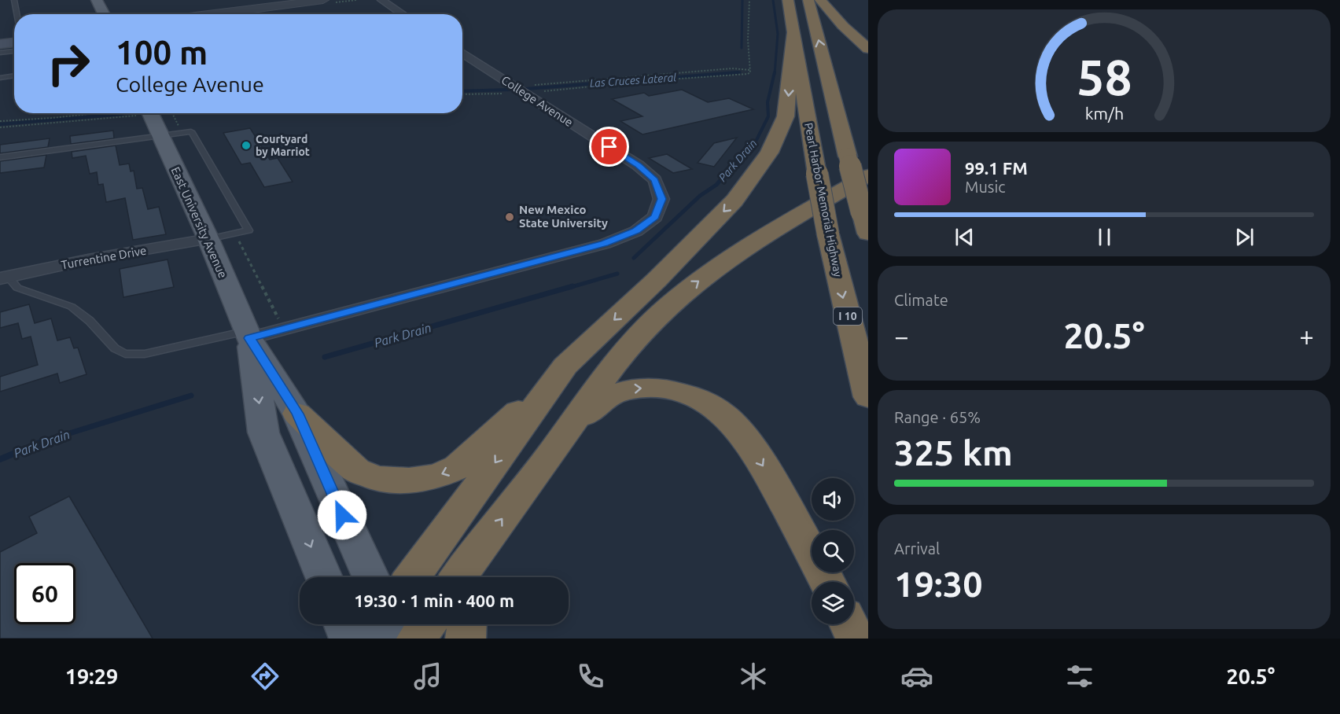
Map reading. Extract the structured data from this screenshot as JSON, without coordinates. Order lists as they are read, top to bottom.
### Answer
{
  "streets": {
    "highway": ["Pearl Harbor Memorial Highway", "I 10"],
    "main road": ["East University Avenue"],
    "street": ["College Avenue", "Turrentine Drive"]
  },
  "crossings": [
    ["College Avenue", "East University Avenue"],
    ["East University Avenue", "Turrentine Drive"]
  ],
  "water": ["Las Cruces Lateral", "Park Drain"],
  "places": ["Courtyard by Marriot", "New Mexico State University"],
  "page": {
    "turn": ["100 m", "College Avenue"],
    "song": ["99.1 FM", "Music"],
    "tile": [
      "Climate",
      ["Range · 65%", "325 km"],
      ["Arrival", "19:30"]
    ],
    "heat": ["−", "20.5°", "+"],
    "limit": "60",
    "trip": "19:30 · 1 min · 400 m",
    "tabs": ["19:29", "20.5°"],
    "gauge": ["58", "km/h"]
  }
}
